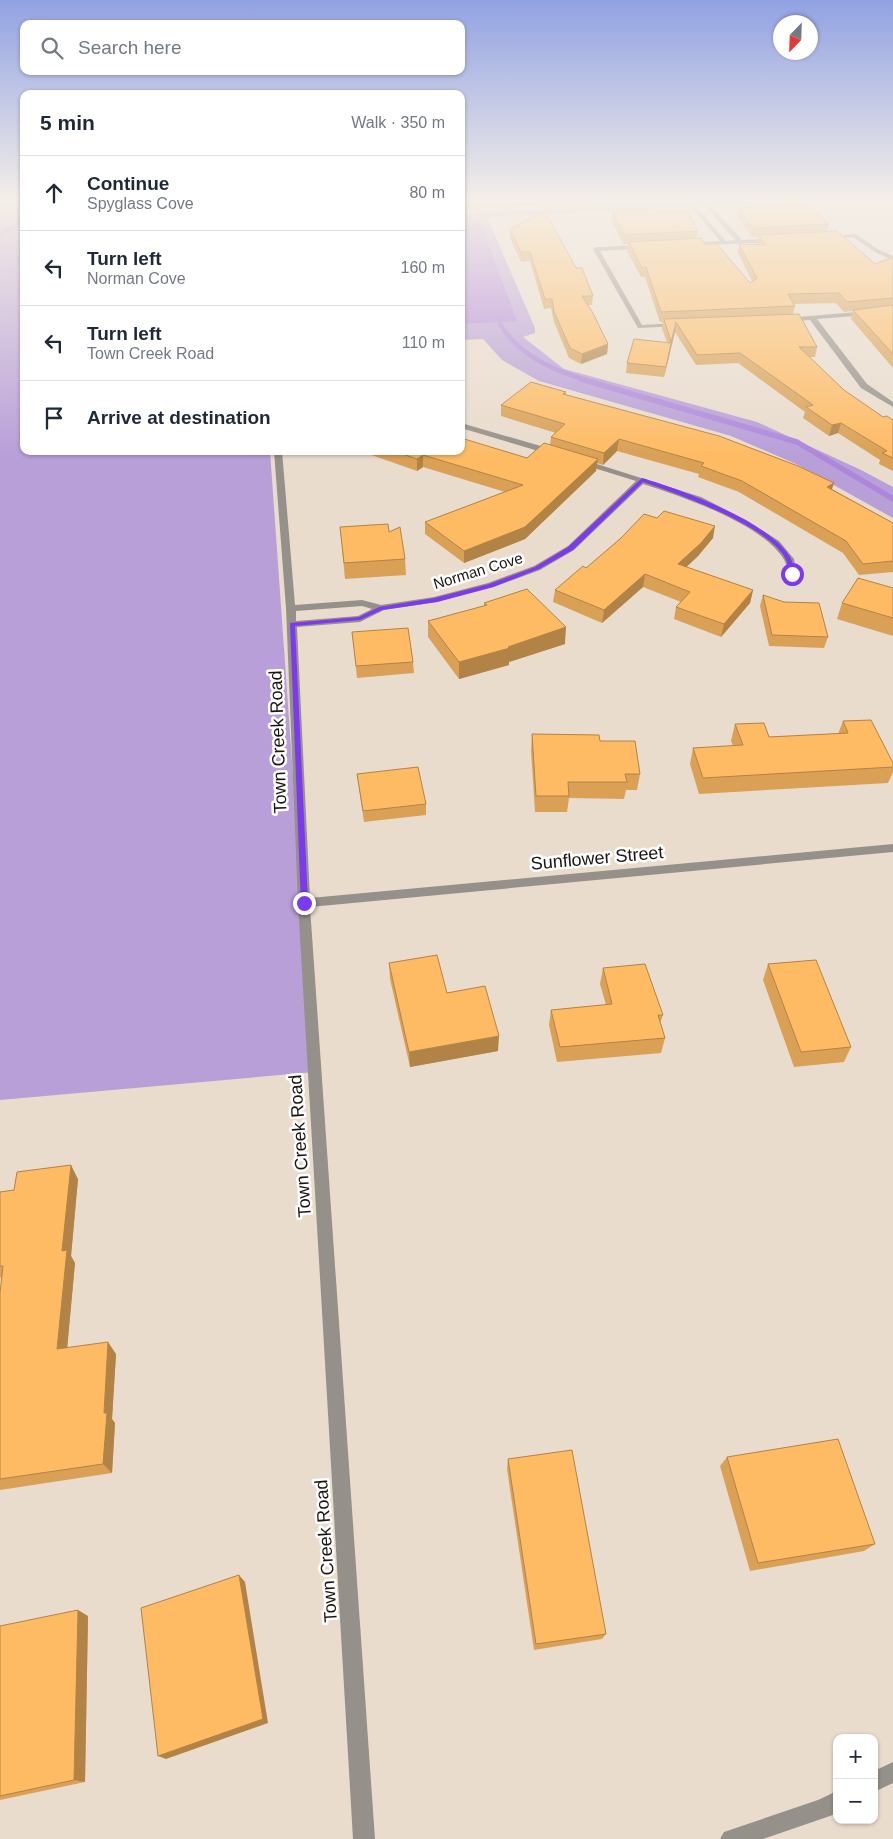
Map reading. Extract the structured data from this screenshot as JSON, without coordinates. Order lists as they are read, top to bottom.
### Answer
{
  "streets": {
    "street": ["Norman Cove", "Town Creek Road", "Sunflower Street"]
  },
  "crossings": [
    ["Norman Cove", "Town Creek Road"],
    ["Town Creek Road", "Sunflower Street"]
  ],
  "north": "bottom left",
  "page": {
    "search": "Search here",
    "heading": ["5 min", "Walk · 350 m"],
    "list": [
      ["Continue", "Spyglass Cove", "80 m"],
      ["Turn left", "Norman Cove", "160 m"],
      ["Turn left", "Town Creek Road", "110 m"],
      "Arrive at destination"
    ],
    "map_buttons": ["+", "−"]
  }
}
